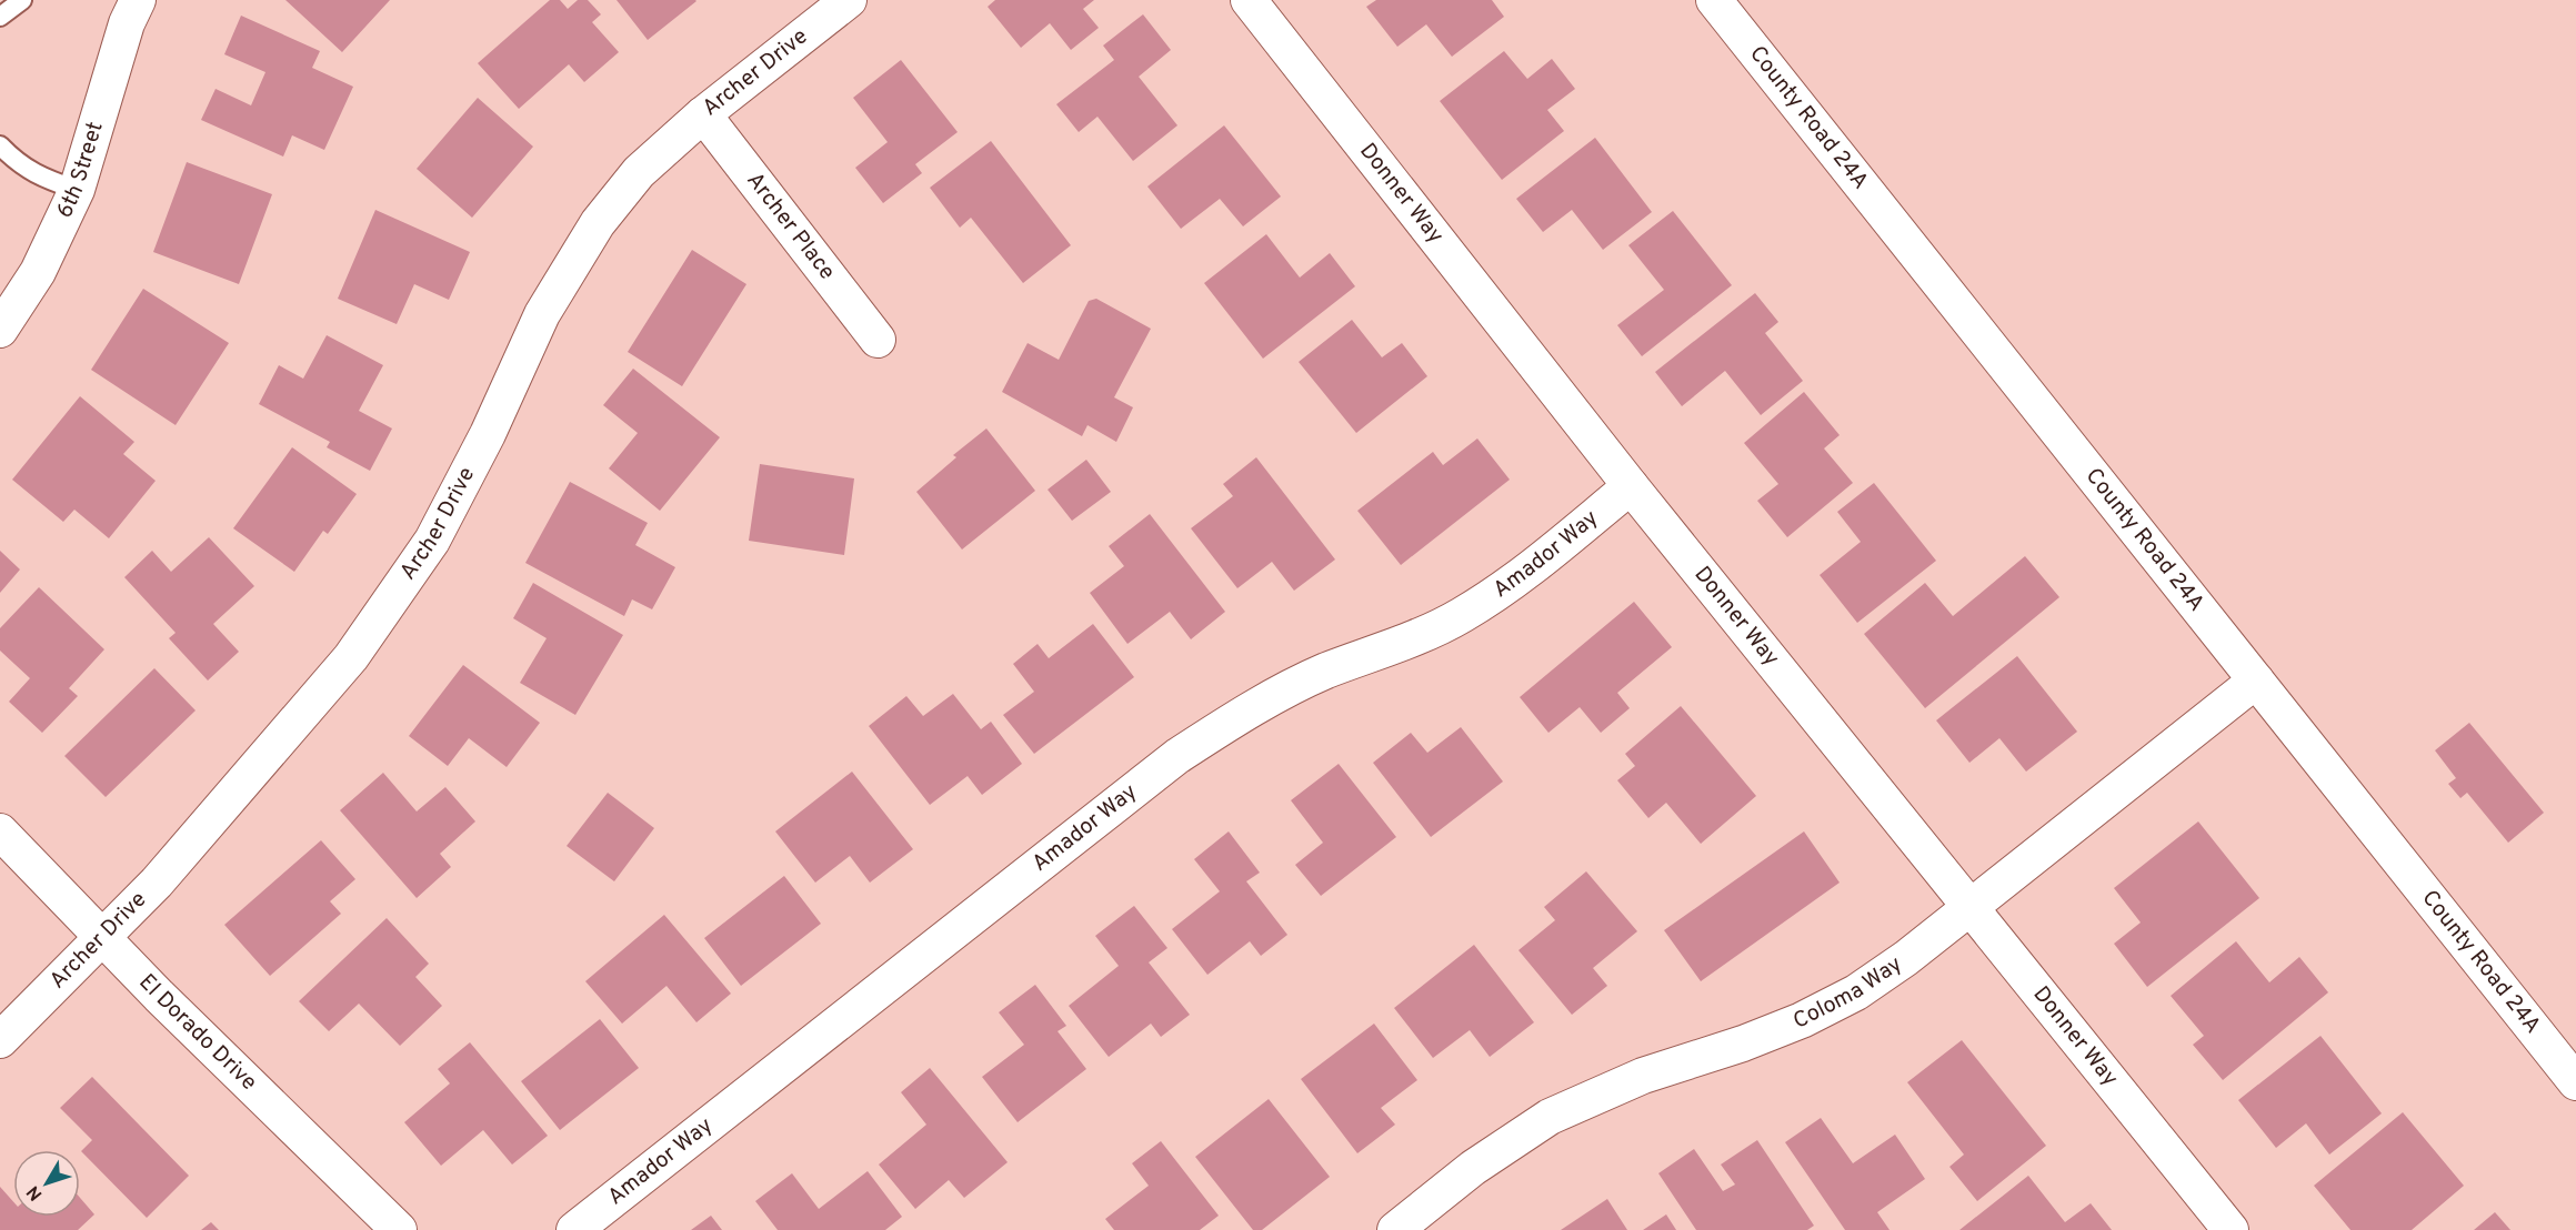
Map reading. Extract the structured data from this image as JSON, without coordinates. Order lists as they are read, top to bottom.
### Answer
{
  "streets": {
    "street": [
      "Archer Drive",
      "County Road 24A",
      "6th Street",
      "Donner Way",
      "Archer Place",
      "Amador Way",
      "Coloma Way",
      "El Dorado Drive"
    ]
  },
  "crossings": [
    ["Archer Drive", "Archer Place"],
    ["Archer Drive", "El Dorado Drive"],
    ["County Road 24A", "Coloma Way"],
    ["Donner Way", "Amador Way"],
    ["Donner Way", "Coloma Way"]
  ],
  "north": "bottom left"
}
